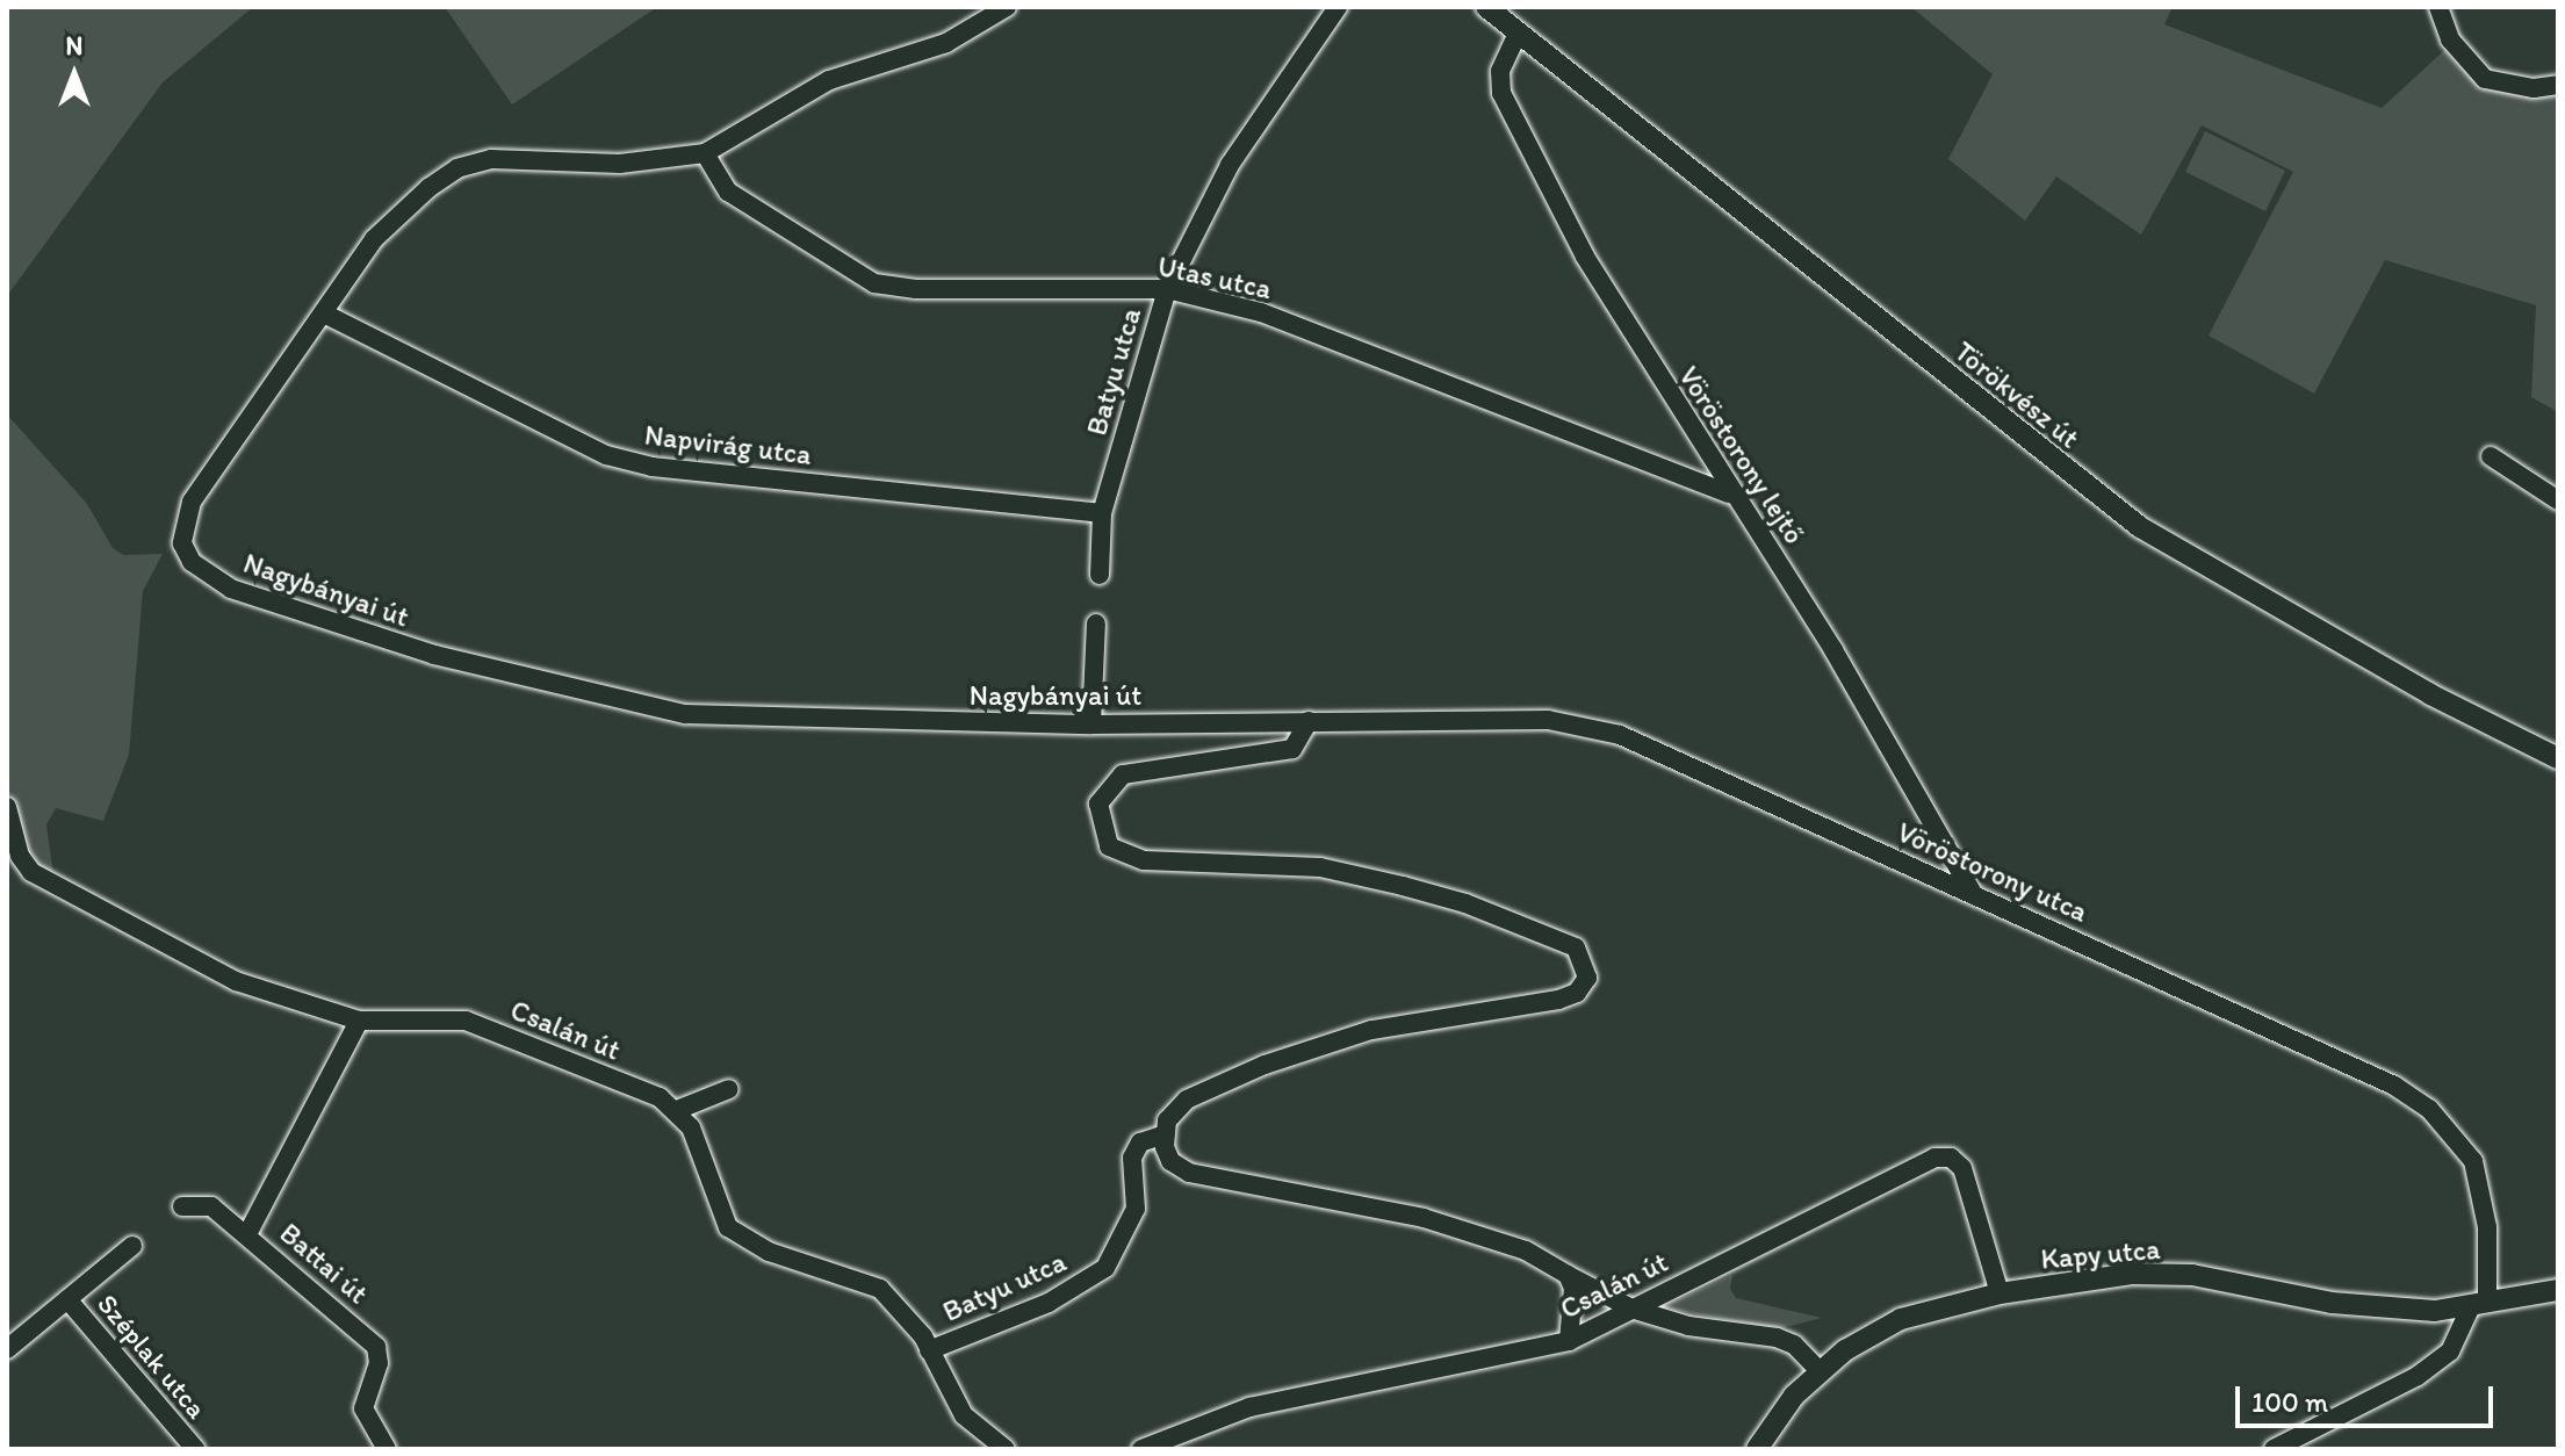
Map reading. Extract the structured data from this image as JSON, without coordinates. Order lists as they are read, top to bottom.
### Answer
{
  "streets": {
    "street": [
      "Utas utca",
      "Batyu utca",
      "Törökvész út",
      "Napvirág utca",
      "Vöröstorony lejtő",
      "Nagybányai út",
      "Vöröstorony utca",
      "Csalán út",
      "Kapy utca",
      "Battai út",
      "Széplak utca"
    ]
  },
  "crossings": [
    ["Utas utca", "Batyu utca"],
    ["Utas utca", "Vöröstorony lejtő"],
    ["Utas utca", "Nagybányai út"],
    ["Batyu utca", "Napvirág utca"],
    ["Törökvész út", "Vöröstorony lejtő"],
    ["Napvirág utca", "Nagybányai út"],
    ["Vöröstorony lejtő", "Vöröstorony utca"],
    ["Nagybányai út", "Vöröstorony utca"],
    ["Vöröstorony utca", "Kapy utca"],
    ["Csalán út", "Kapy utca"],
    ["Csalán út", "Battai út"]
  ],
  "scale_bar": "100 m",
  "north": "top"
}
